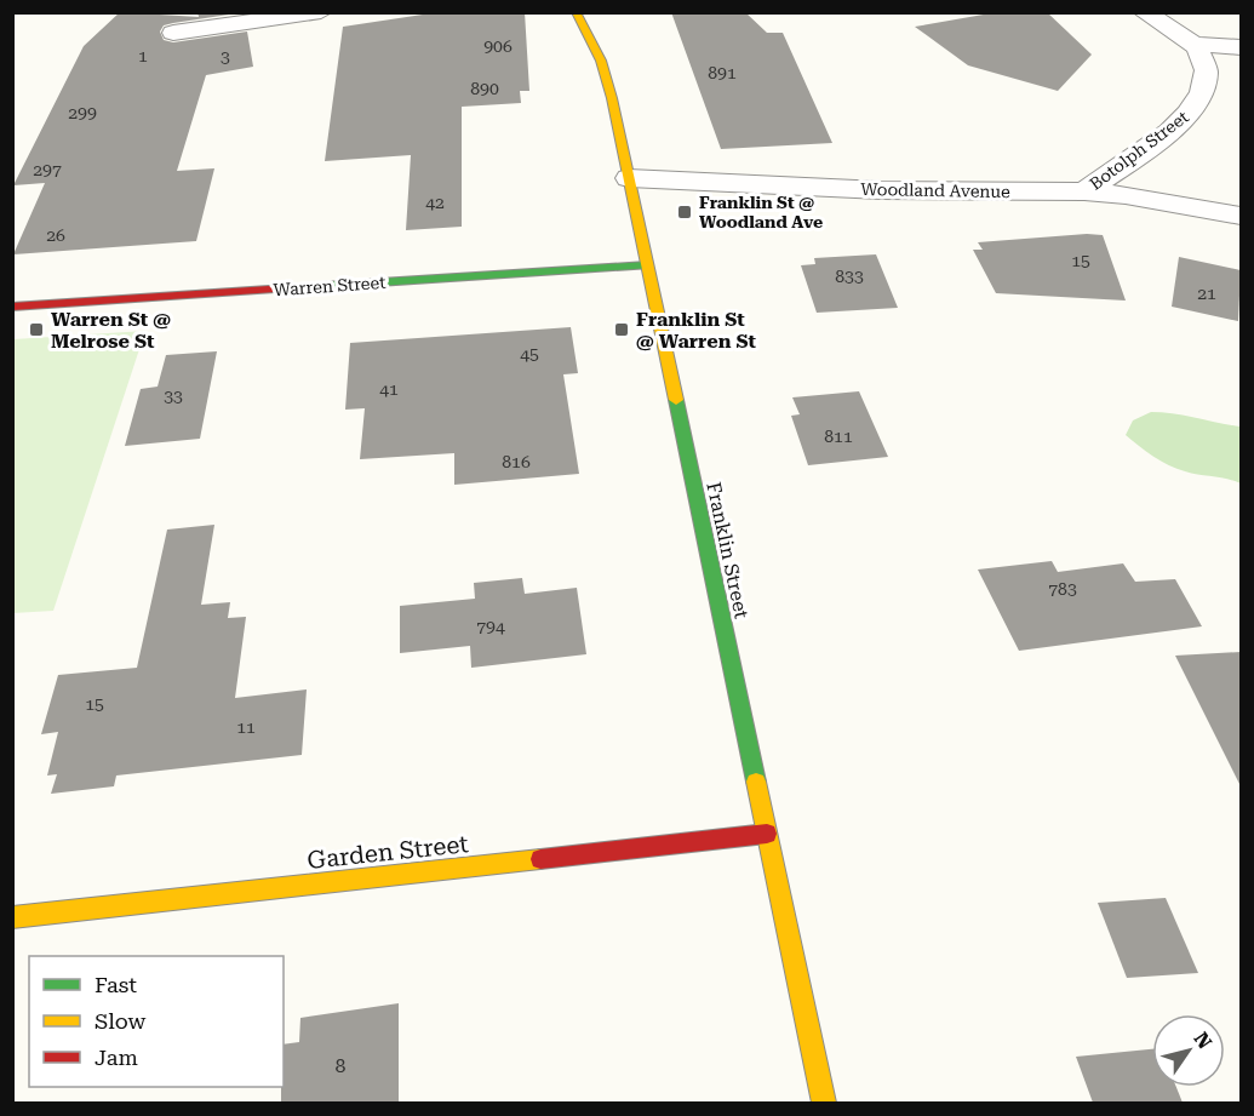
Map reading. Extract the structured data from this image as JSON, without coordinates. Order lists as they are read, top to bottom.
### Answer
{
  "streets": {
    "main road": ["Warren Street", "Franklin Street", "Garden Street"],
    "street": ["Botolph Street", "Woodland Avenue"]
  },
  "crossings": [
    ["Botolph Street", "Woodland Avenue"],
    ["Woodland Avenue", "Franklin Street"],
    ["Warren Street", "Franklin Street"],
    ["Franklin Street", "Garden Street"]
  ],
  "places": {
    "transit": ["Franklin St @ Woodland Ave", "Warren St @ Melrose St", "Franklin St @ Warren St"]
  },
  "house_numbers": [
    "906",
    "1",
    "3",
    "891",
    "890",
    "299",
    "297",
    "42",
    "26",
    "15",
    "833",
    "21",
    "45",
    "41",
    "33",
    "811",
    "816",
    "783",
    "794",
    "15",
    "11",
    "8"
  ],
  "legend": ["Fast", "Slow", "Jam"],
  "north": "top right"
}
